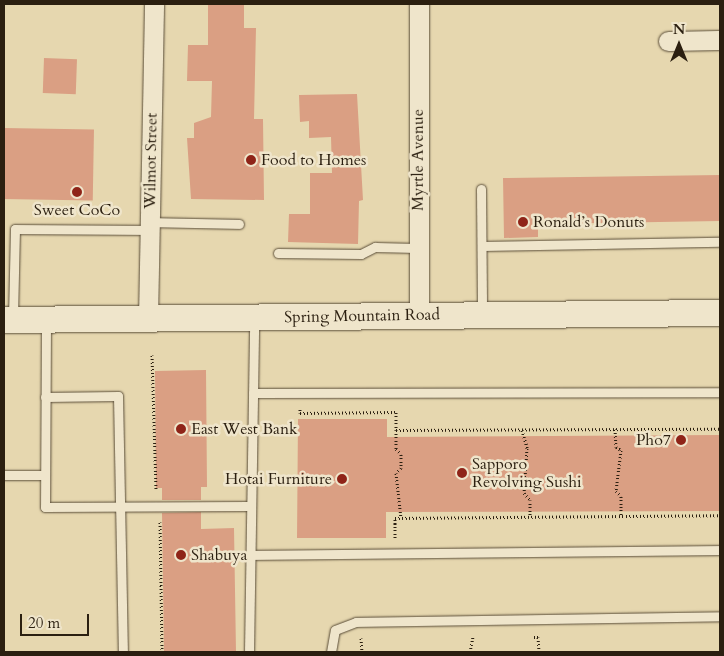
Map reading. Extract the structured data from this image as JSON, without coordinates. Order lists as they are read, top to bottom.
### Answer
{
  "streets": {
    "main road": ["Spring Mountain Road"],
    "street": ["Myrtle Avenue", "Wilmot Street"]
  },
  "crossings": [
    ["Myrtle Avenue", "Spring Mountain Road"],
    ["Wilmot Street", "Spring Mountain Road"]
  ],
  "places": [
    "Food to Homes",
    "Sweet CoCo",
    "Ronald’s Donuts",
    "East West Bank",
    "Pho7",
    "Sapporo Revolving Sushi",
    "Hotai Furniture",
    "Shabuya"
  ],
  "scale_bar": "20 m",
  "north": "top"
}
